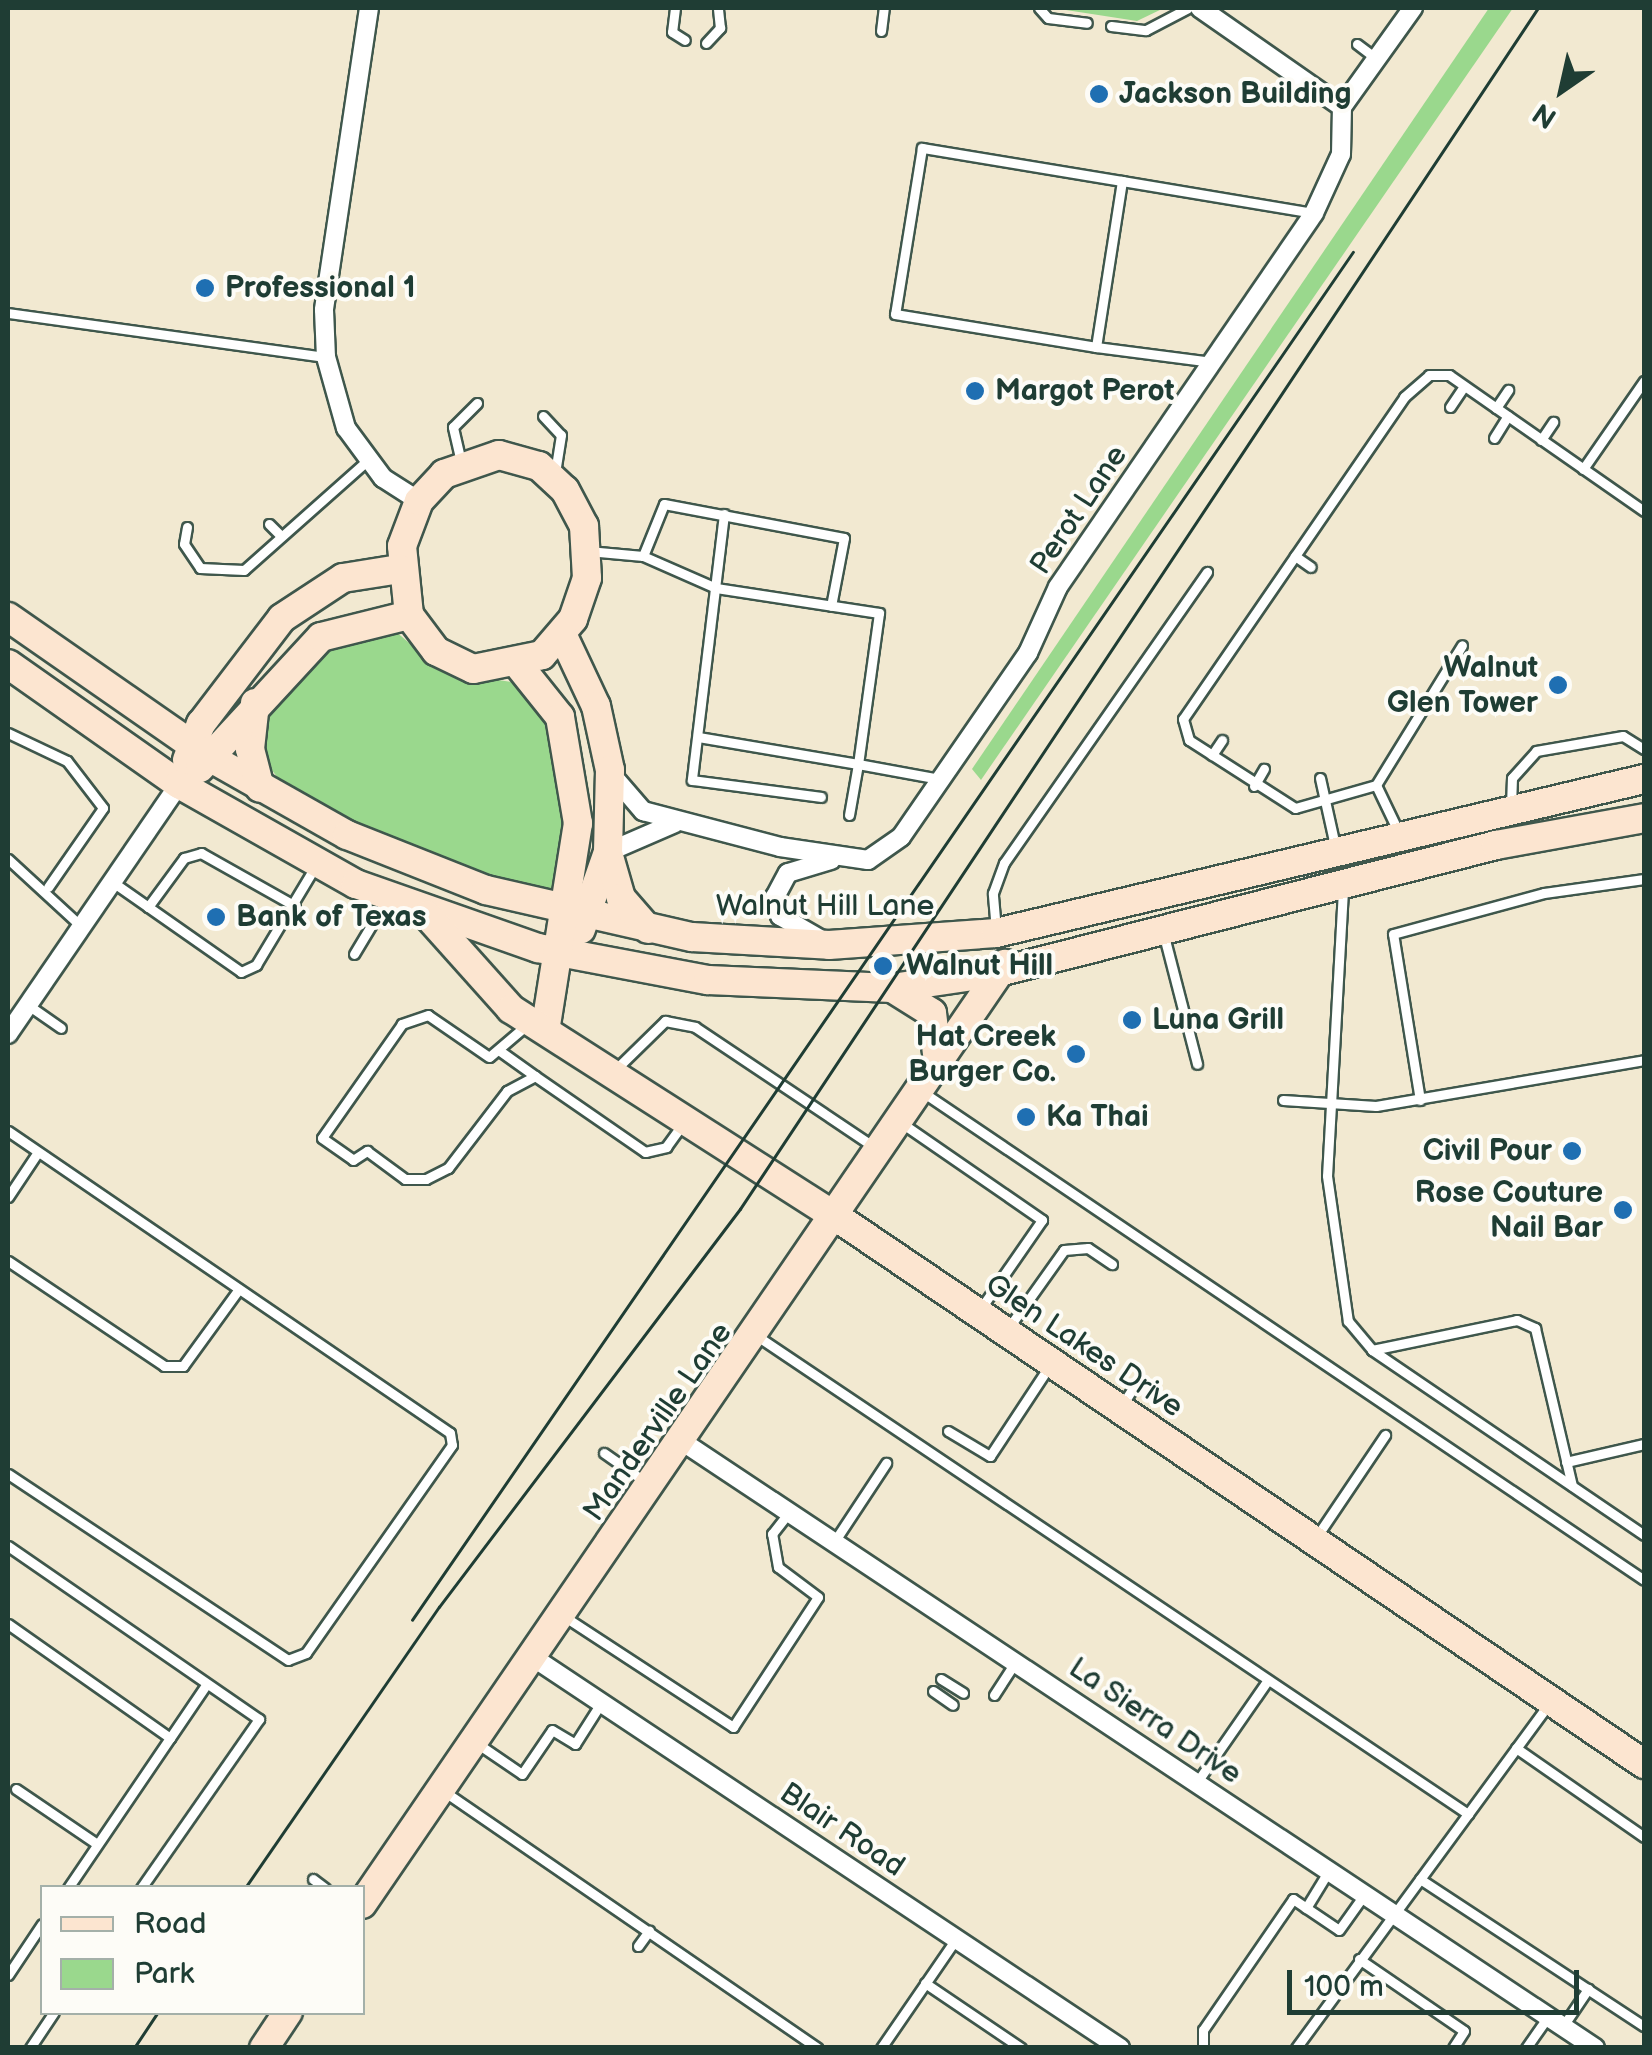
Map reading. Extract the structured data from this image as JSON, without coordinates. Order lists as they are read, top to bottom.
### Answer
{
  "streets": {
    "street": [
      "Perot Lane",
      "Walnut Hill Lane",
      "Glen Lakes Drive",
      "Manderville Lane",
      "La Sierra Drive",
      "Blair Road"
    ]
  },
  "crossings": [
    ["Glen Lakes Drive", "Manderville Lane"],
    ["Manderville Lane", "La Sierra Drive"],
    ["Manderville Lane", "Blair Road"]
  ],
  "places": [
    "Jackson Building",
    "Professional 1",
    "Margot Perot",
    "Walnut Glen Tower",
    "Bank of Texas",
    "Walnut Hill",
    "Luna Grill",
    "Hat Creek Burger Co.",
    "Ka Thai",
    "Civil Pour",
    "Rose Couture Nail Bar"
  ],
  "legend": ["Road", "Park"],
  "scale_bar": "100 m",
  "north": "bottom left"
}
